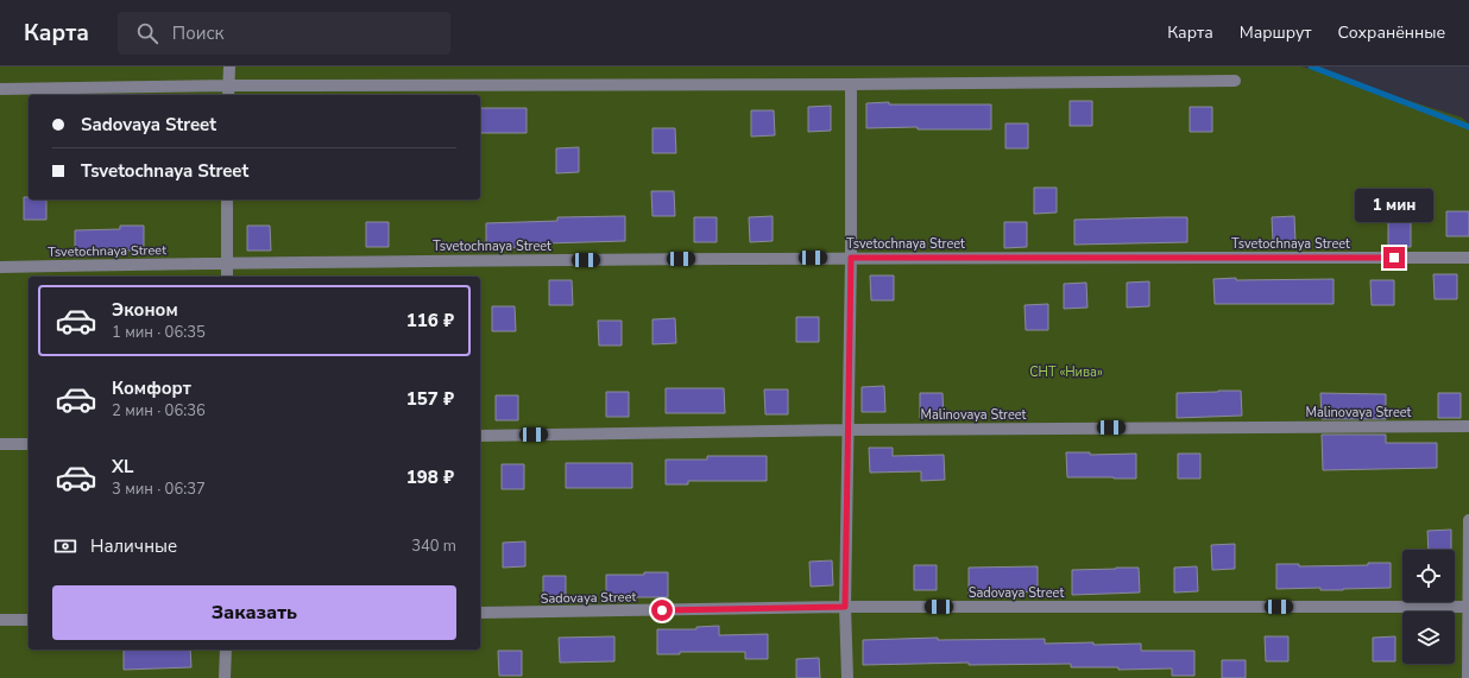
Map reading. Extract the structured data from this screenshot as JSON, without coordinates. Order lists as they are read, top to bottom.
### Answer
{
  "streets": {
    "street": ["Tsvetochnaya Street", "Malinovaya Street", "Sadovaya Street"]
  },
  "parks": ["СНТ «Нива»"],
  "page": {
    "header": "Карта",
    "search": "Поиск",
    "nav": ["Карта", "Маршрут", "Сохранённые"],
    "banner": ["Sadovaya Street", "Tsvetochnaya Street"],
    "bubble": "1 мин",
    "list": [
      {
        "name": "Эконом",
        "note": "1 мин · 06:35",
        "value": "116 ₽"
      },
      {
        "name": "Комфорт",
        "note": "2 мин · 06:36",
        "value": "157 ₽"
      },
      {
        "name": "XL",
        "note": "3 мин · 06:37",
        "value": "198 ₽"
      }
    ],
    "pay": ["Наличные", "340 m"],
    "buttons": "Заказать"
  }
}
